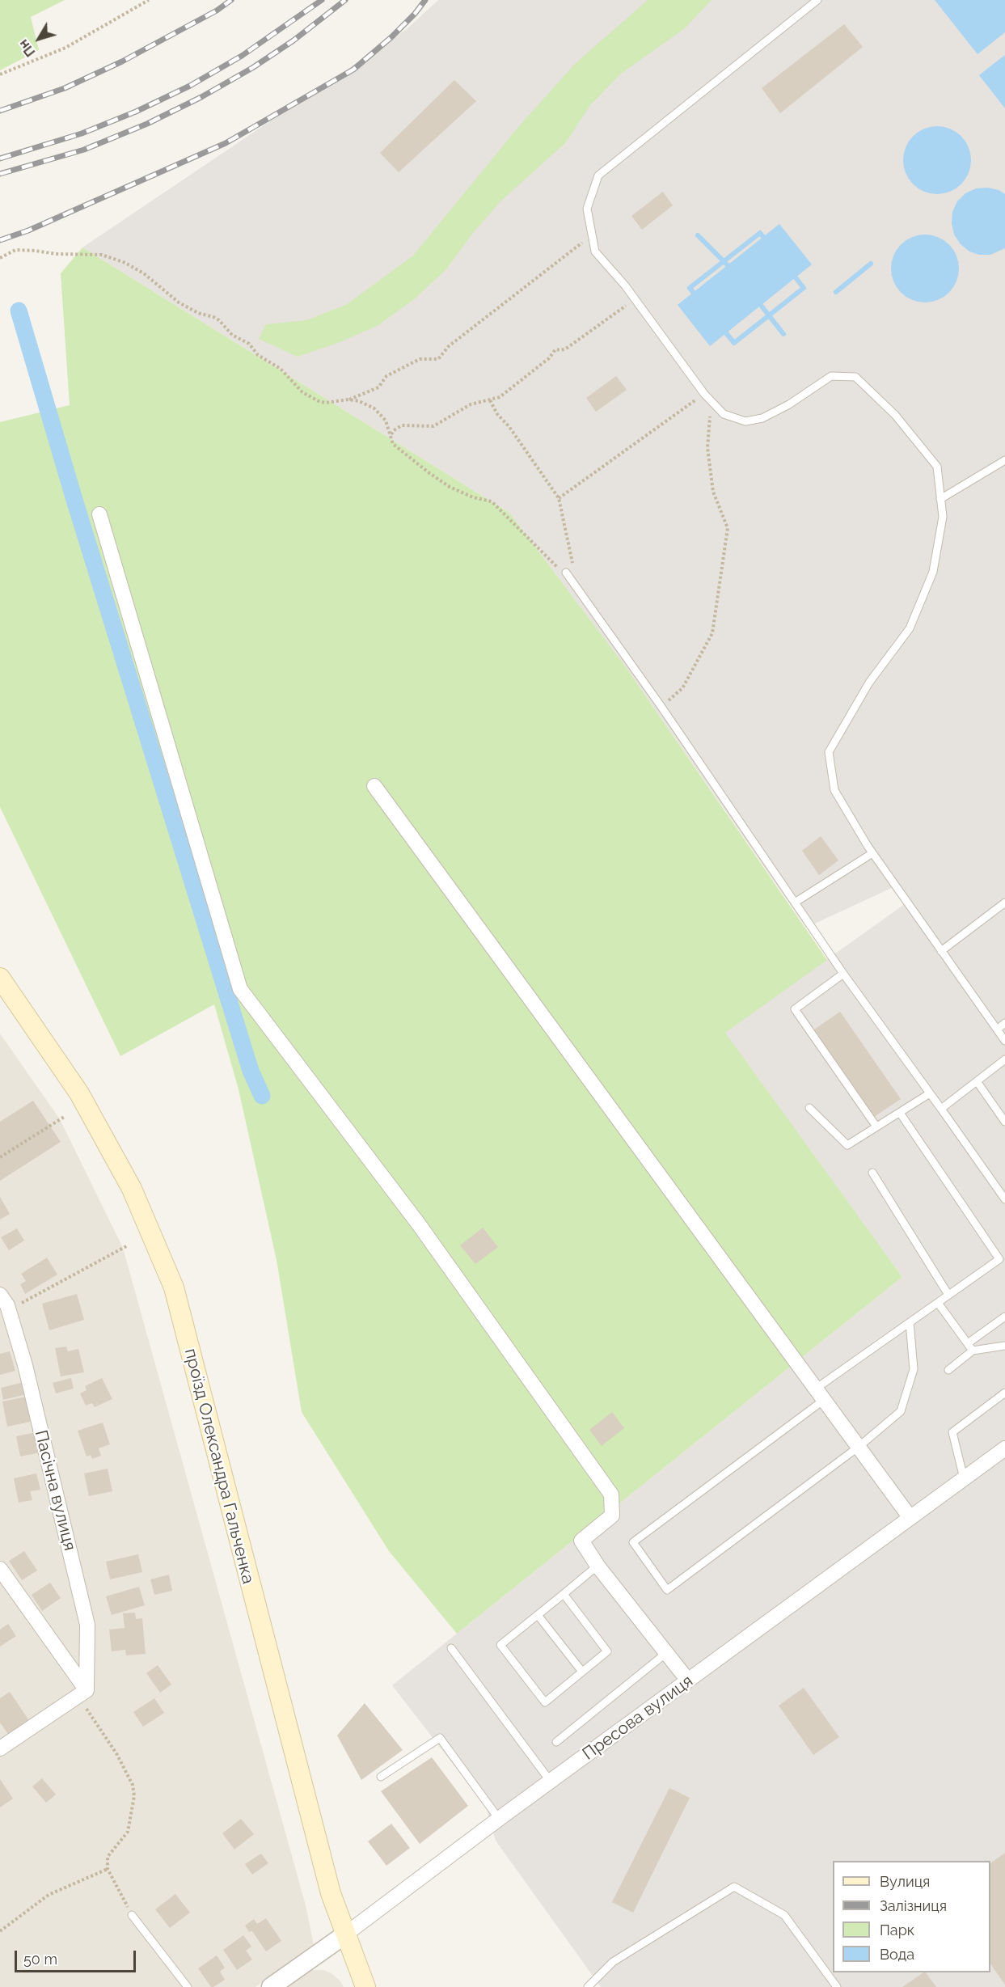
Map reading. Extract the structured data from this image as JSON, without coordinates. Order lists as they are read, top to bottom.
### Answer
{
  "streets": {
    "main road": ["проїзд Олександра Гальченка"],
    "street": ["Пасічна вулиця", "Пресова вулиця"]
  },
  "crossings": [
    ["проїзд Олександра Гальченка", "Пресова вулиця"]
  ],
  "legend": [
    "Вулиця",
    "Залізниця",
    "Парк",
    "Вода"
  ],
  "scale_bar": "50 m",
  "north": "bottom left"
}
